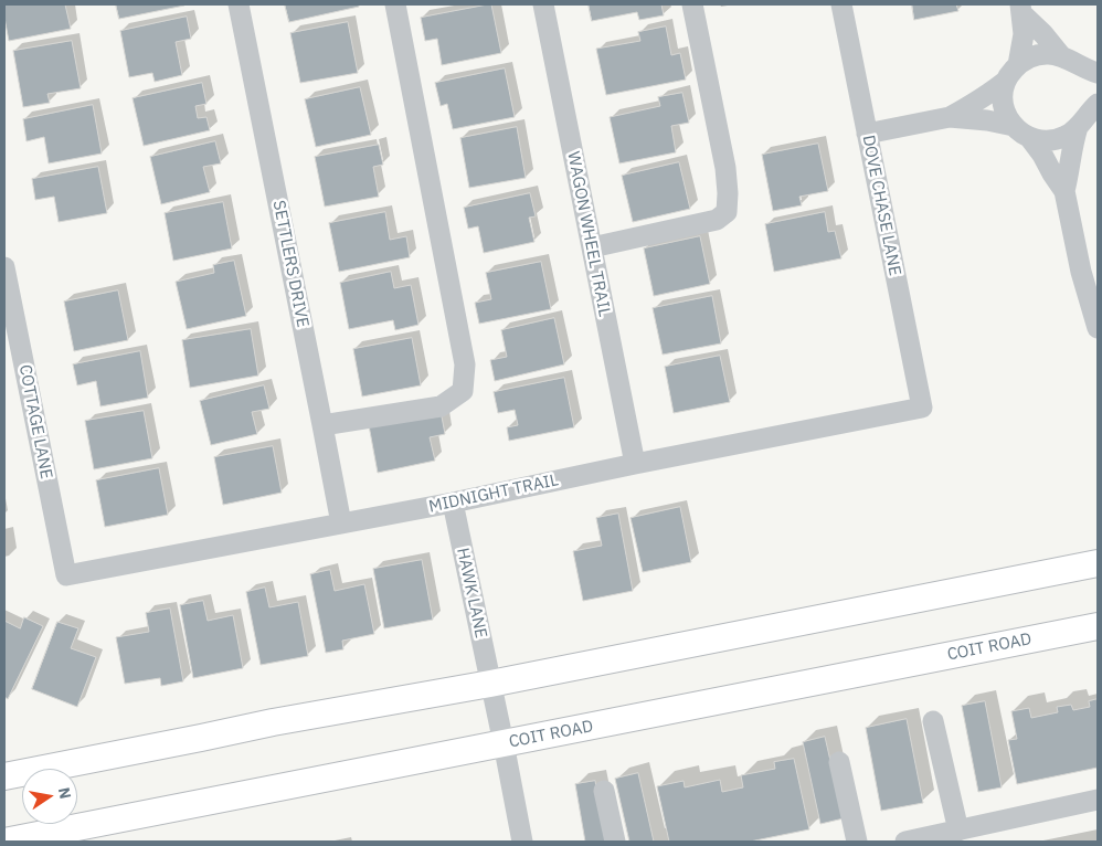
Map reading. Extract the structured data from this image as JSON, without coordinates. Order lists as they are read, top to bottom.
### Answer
{
  "streets": {
    "main road": ["COIT ROAD"],
    "street": [
      "DOVE CHASE LANE",
      "WAGON WHEEL TRAIL",
      "SETTLERS DRIVE",
      "COTTAGE LANE",
      "MIDNIGHT TRAIL",
      "HAWK LANE"
    ]
  },
  "crossings": [
    ["DOVE CHASE LANE", "MIDNIGHT TRAIL"],
    ["WAGON WHEEL TRAIL", "MIDNIGHT TRAIL"],
    ["SETTLERS DRIVE", "MIDNIGHT TRAIL"],
    ["COTTAGE LANE", "MIDNIGHT TRAIL"],
    ["MIDNIGHT TRAIL", "HAWK LANE"],
    ["HAWK LANE", "COIT ROAD"]
  ],
  "north": "right"
}
